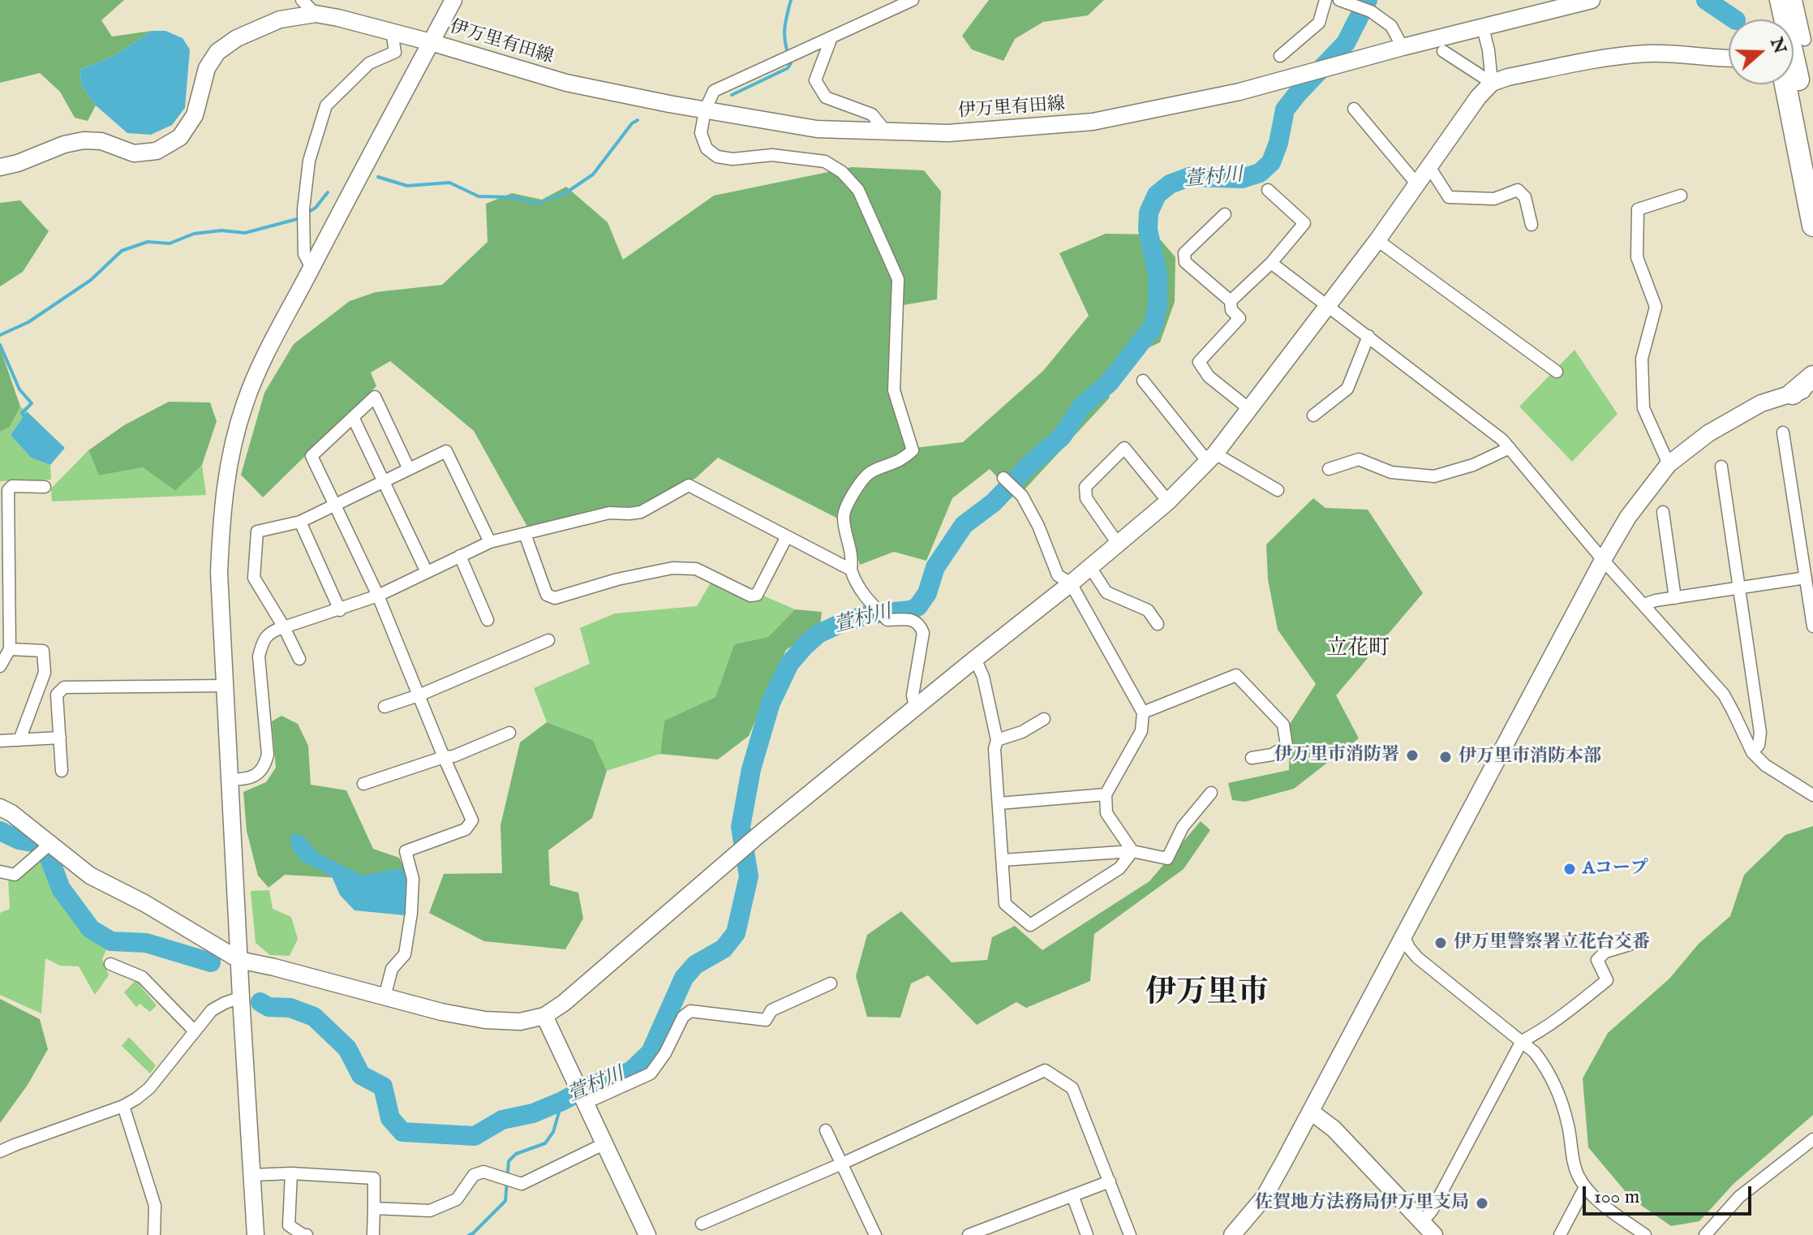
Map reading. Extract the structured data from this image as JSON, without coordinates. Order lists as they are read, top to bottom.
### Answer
{
  "streets": {
    "street": ["伊万里有田線"]
  },
  "districts": ["立花町", "伊万里市"],
  "water": ["萱村川"],
  "places": [
    "伊万里市消防署",
    "伊万里市消防本部",
    "Aコープ",
    "伊万里警察署立花台交番",
    "佐賀地方法務局伊万里支局"
  ],
  "scale_bar": "100 m",
  "north": "right"
}
